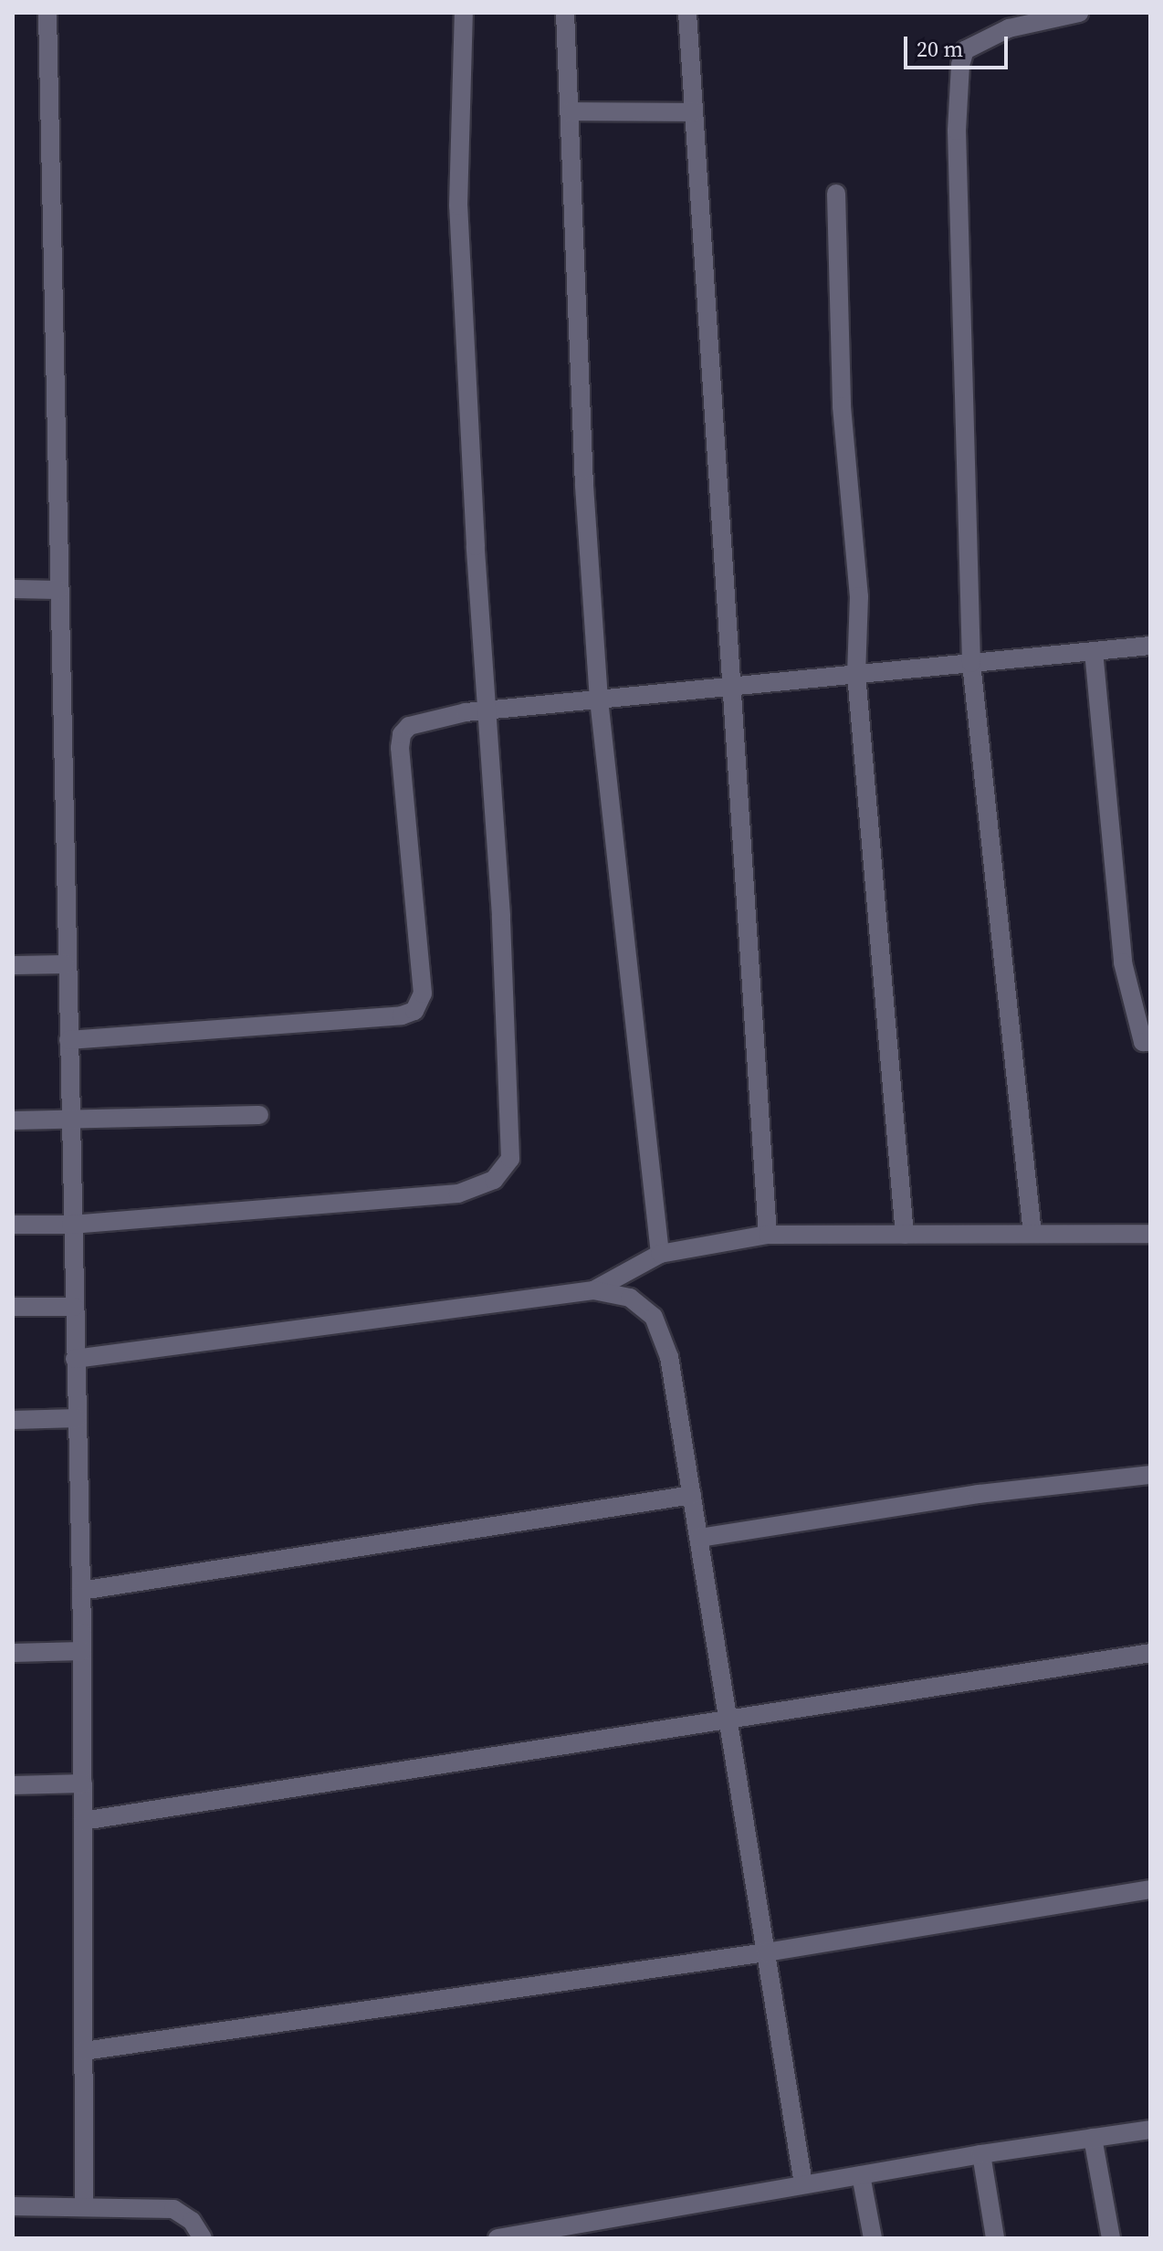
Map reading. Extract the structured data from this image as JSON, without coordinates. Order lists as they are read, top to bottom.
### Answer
{
  "scale_bar": "20 m"
}
